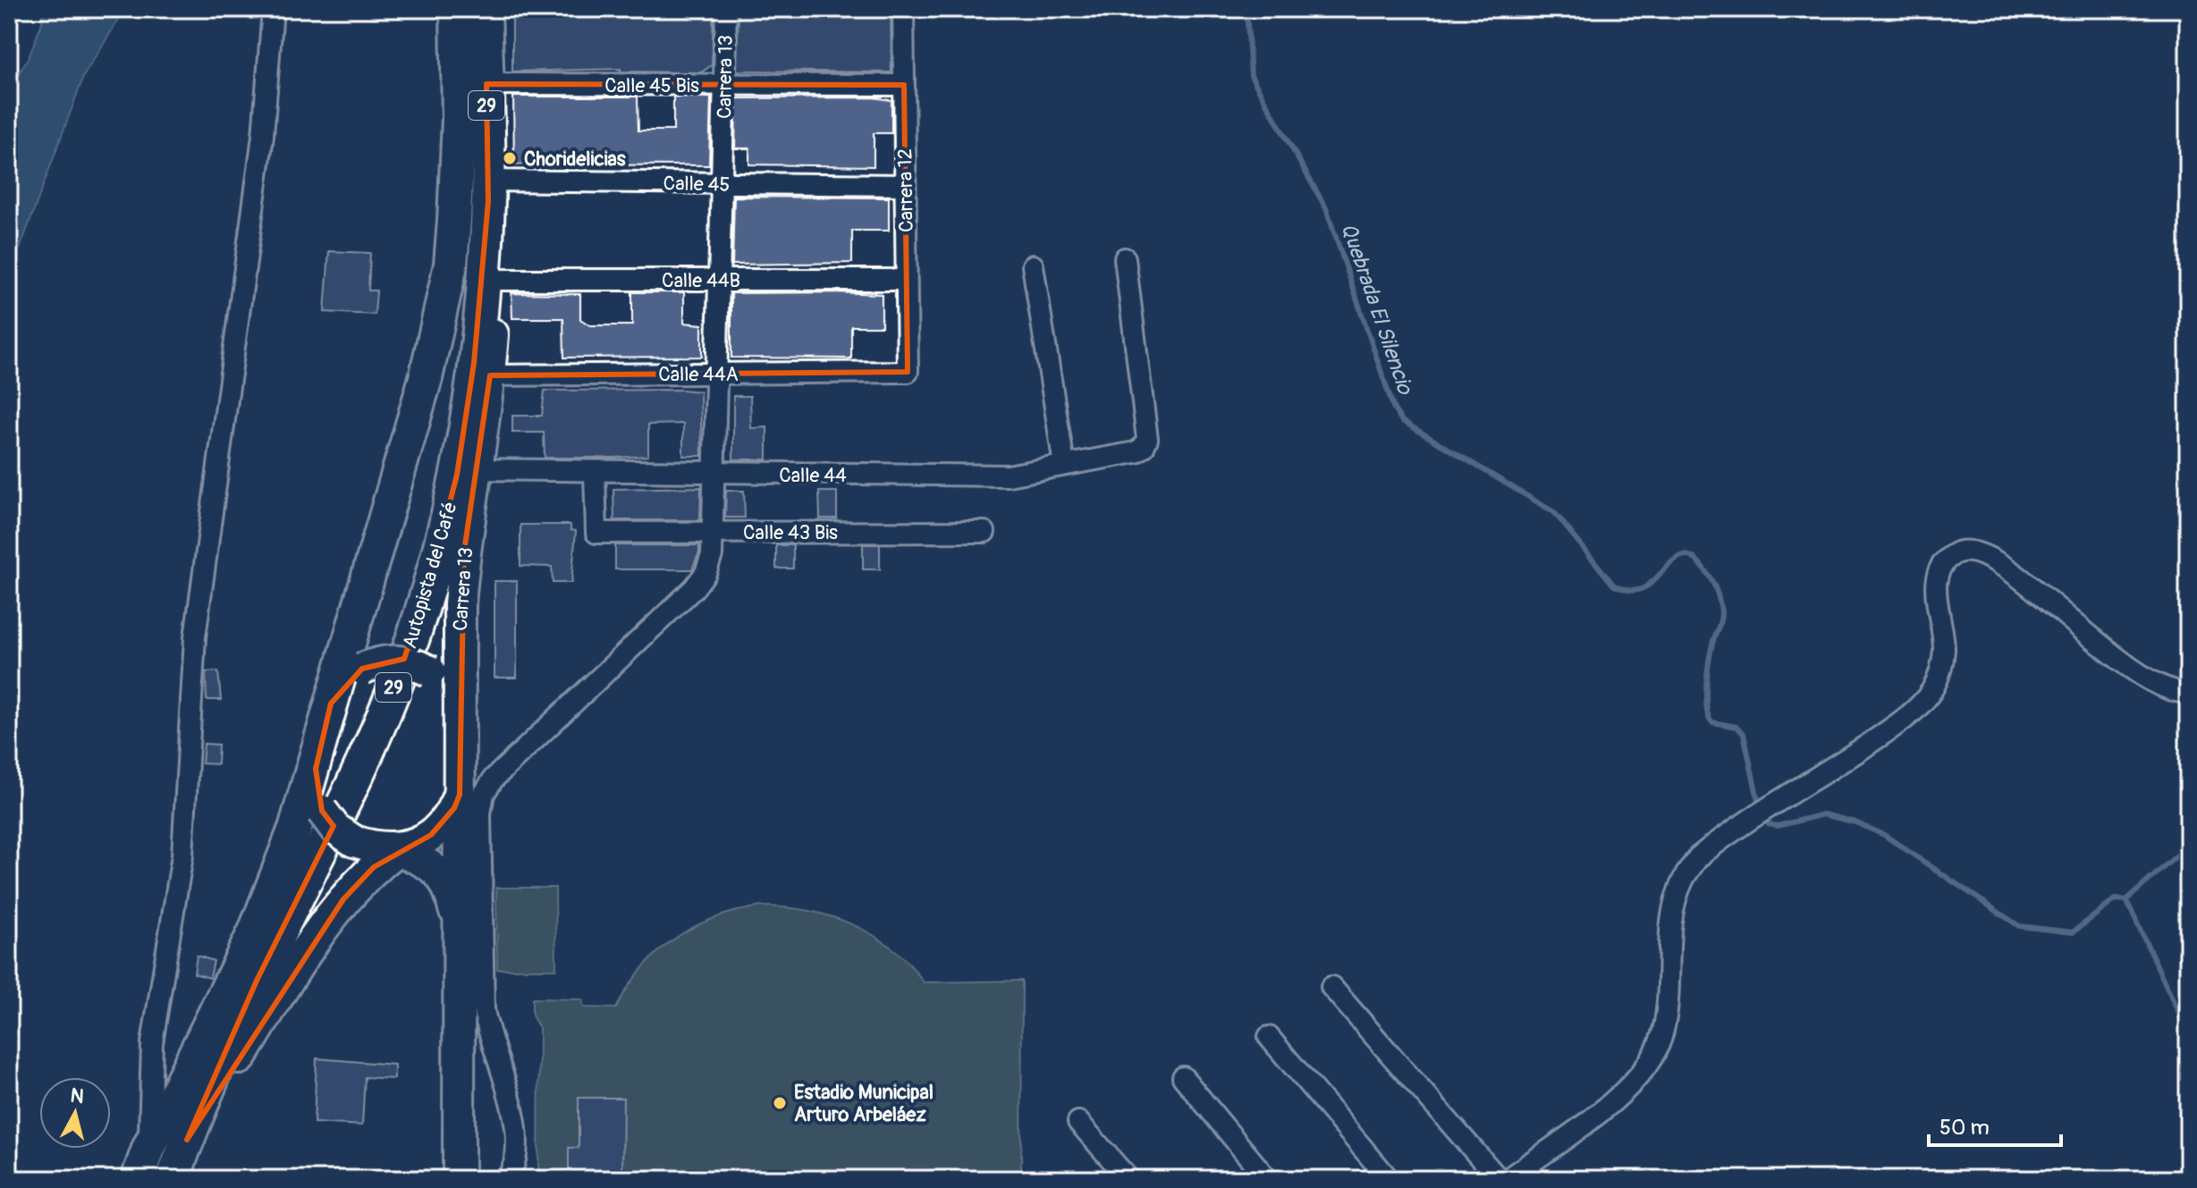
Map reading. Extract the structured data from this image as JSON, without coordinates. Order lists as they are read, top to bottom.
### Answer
{
  "streets": {
    "highway": ["29", "Autopista del Café"],
    "main road": ["Carrera 13"],
    "street": [
      "Calle 45 Bis",
      "Calle 45",
      "Carrera 12",
      "Calle 44B",
      "Calle 44A",
      "Calle 44",
      "Calle 43 Bis"
    ]
  },
  "crossings": [
    ["Carrera 13", "Calle 45 Bis"],
    ["Carrera 13", "29"],
    ["Carrera 13", "Calle 45"],
    ["Carrera 13", "Calle 44B"],
    ["Carrera 13", "Calle 44A"],
    ["Carrera 13", "Calle 44"],
    ["Carrera 13", "Calle 43 Bis"],
    ["Carrera 13", "Autopista del Café"],
    ["Calle 45 Bis", "Carrera 12"],
    ["Calle 45 Bis", "Autopista del Café"],
    ["Calle 45", "Carrera 12"],
    ["Calle 45", "Autopista del Café"],
    ["Carrera 12", "Calle 44B"],
    ["Carrera 12", "Calle 44A"],
    ["Calle 44", "Calle 43 Bis"]
  ],
  "water": ["Quebrada El Silencio"],
  "places": ["Choridelicias", "Estadio Municipal Arturo Arbeláez"],
  "scale_bar": "50 m",
  "north": "top"
}
